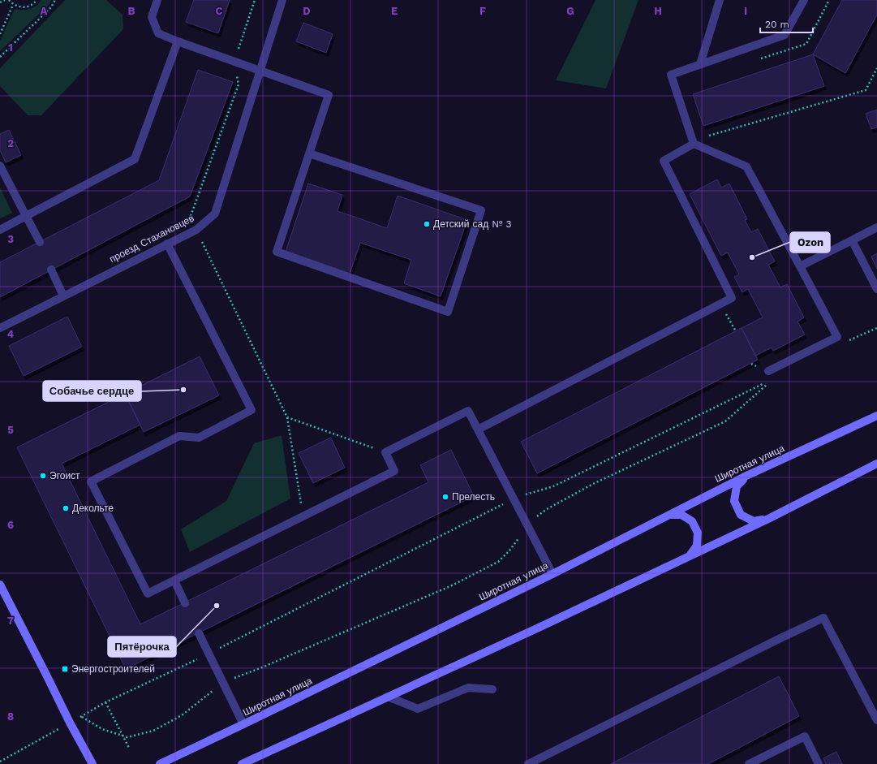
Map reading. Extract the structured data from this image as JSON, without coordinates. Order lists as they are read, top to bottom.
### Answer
{
  "streets": {
    "main road": ["Широтная улица"],
    "street": ["проезд Стахановцев"]
  },
  "places": {
    "other": [
      "Детский сад № 3",
      "Ozon",
      "Собачье сердце",
      "Эгоист",
      "Прелесть",
      "Декольте",
      "Пятёрочка"
    ],
    "transit": ["Энергостроителей"]
  },
  "scale_bar": "20 m",
  "grid": {
    "columns": [
      "A",
      "B",
      "C",
      "D",
      "E",
      "F",
      "G",
      "H",
      "I"
    ],
    "rows": [
      "1",
      "2",
      "3",
      "4",
      "5",
      "6",
      "7",
      "8"
    ]
  }
}
